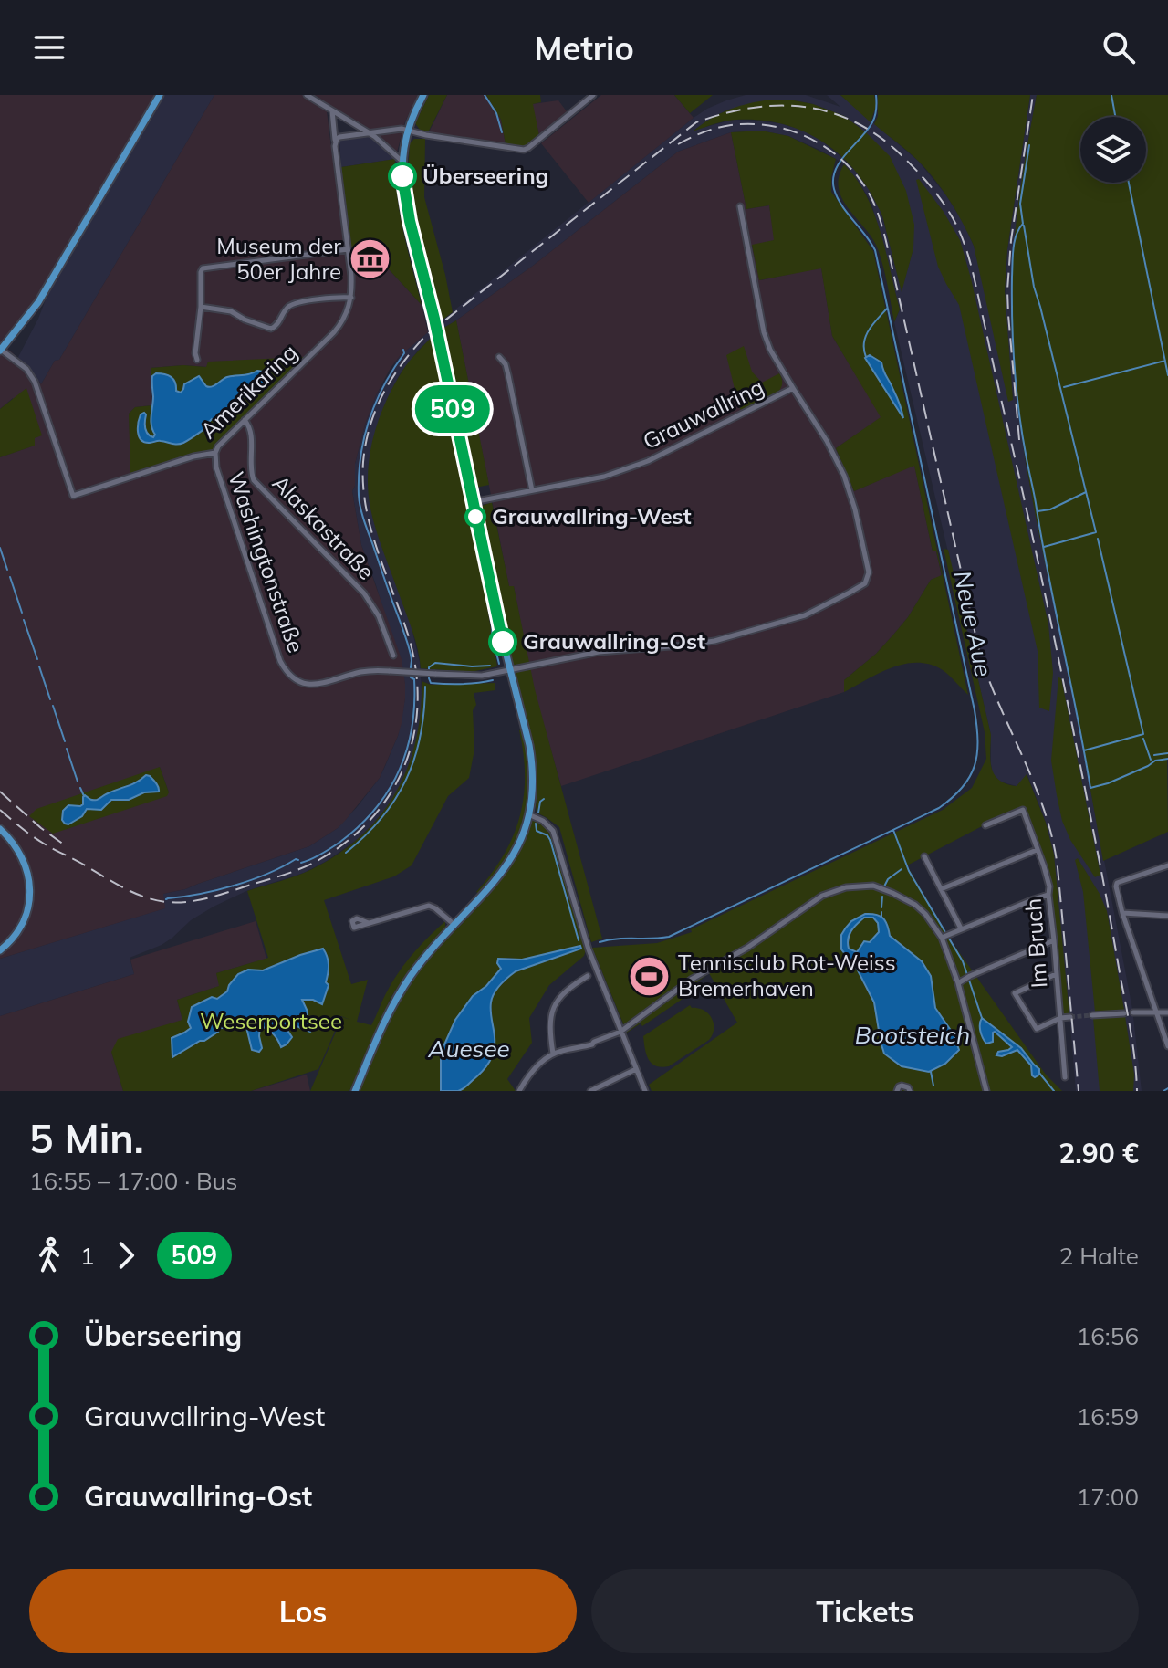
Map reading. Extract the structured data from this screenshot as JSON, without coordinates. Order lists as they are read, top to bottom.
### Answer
{
  "streets": {
    "street": [
      "Amerikaring",
      "Grauwallring",
      "Alaskastraße",
      "Washingtonstraße",
      "Im Bruch"
    ]
  },
  "crossings": [
    ["Amerikaring", "Alaskastraße"],
    ["Amerikaring", "Washingtonstraße"],
    ["Grauwallring", "Washingtonstraße"]
  ],
  "water": ["Neue Aue", "Bootsteich", "Auesee"],
  "parks": ["Weserportsee"],
  "places": {
    "other": ["Überseering", "Grauwallring-West", "Grauwallring-Ost"],
    "museum": ["Museum der 50er Jahre"],
    "sports": ["Tennisclub Rot-Weiss Bremerhaven"]
  },
  "lines": ["bus line 509"],
  "page": {
    "header": "Metrio",
    "on_map": "509",
    "heading": ["5 Min.", "16:55 – 17:00 · Bus", "2.90 €"],
    "legs": ["1", "509", "2 Halte"],
    "list": [
      {
        "name": "Überseering",
        "value": "16:56"
      },
      {
        "name": "Grauwallring-West",
        "value": "16:59"
      },
      {
        "name": "Grauwallring-Ost",
        "value": "17:00"
      }
    ],
    "buttons": ["Los", "Tickets"]
  }
}
